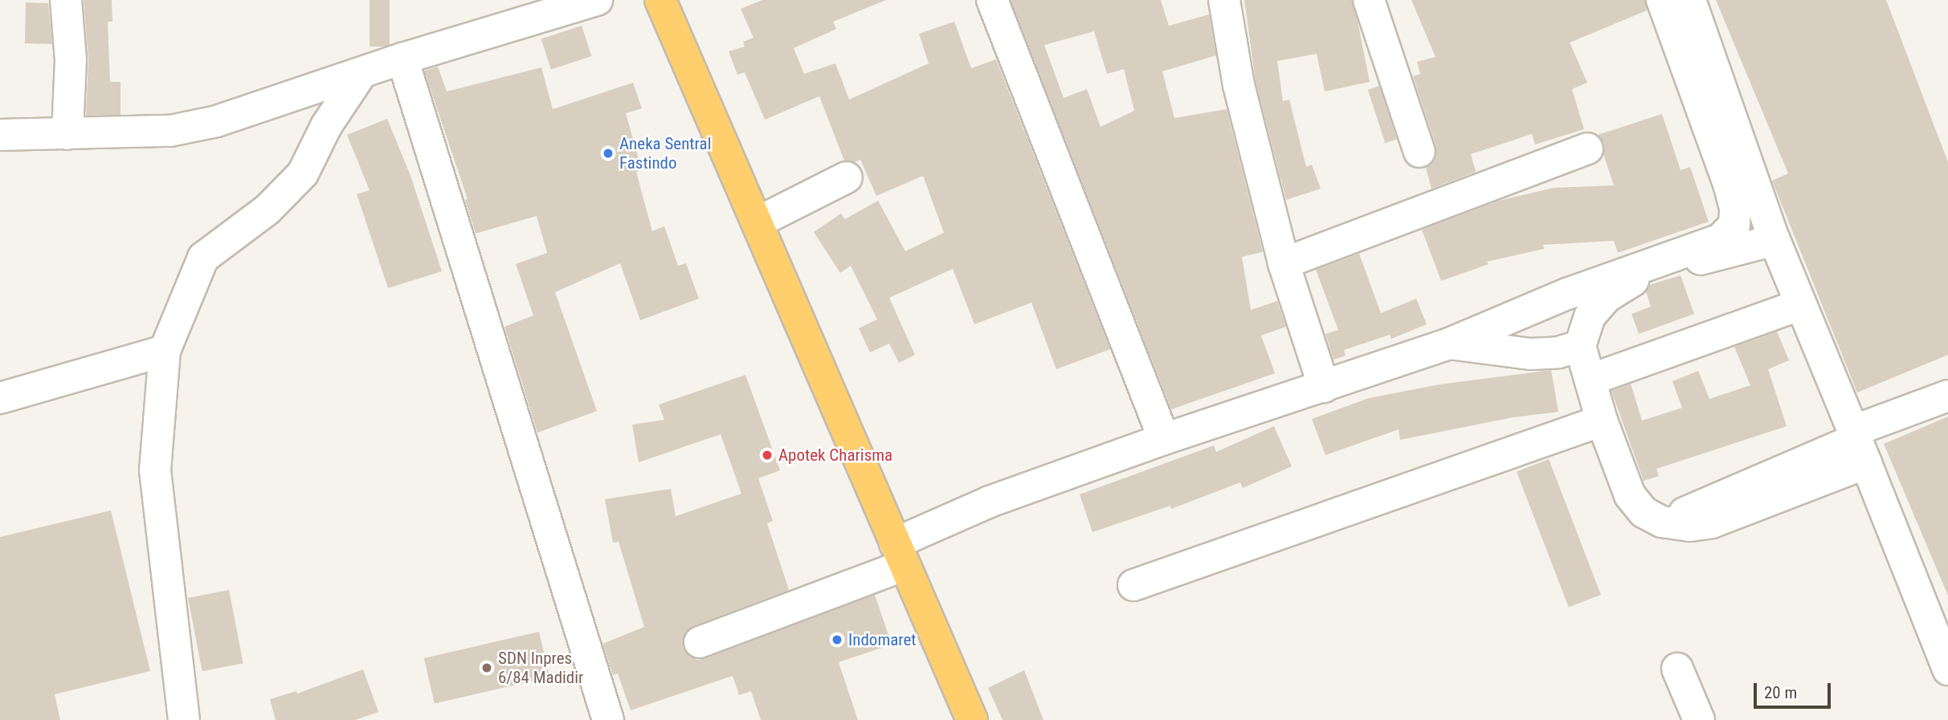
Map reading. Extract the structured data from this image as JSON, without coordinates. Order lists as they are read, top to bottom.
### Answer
{
  "places": [
    "Aneka Sentral Fastindo",
    "Apotek Charisma",
    "Indomaret",
    "SDN Inpres 6/84 Madidir"
  ],
  "scale_bar": "20 m"
}
